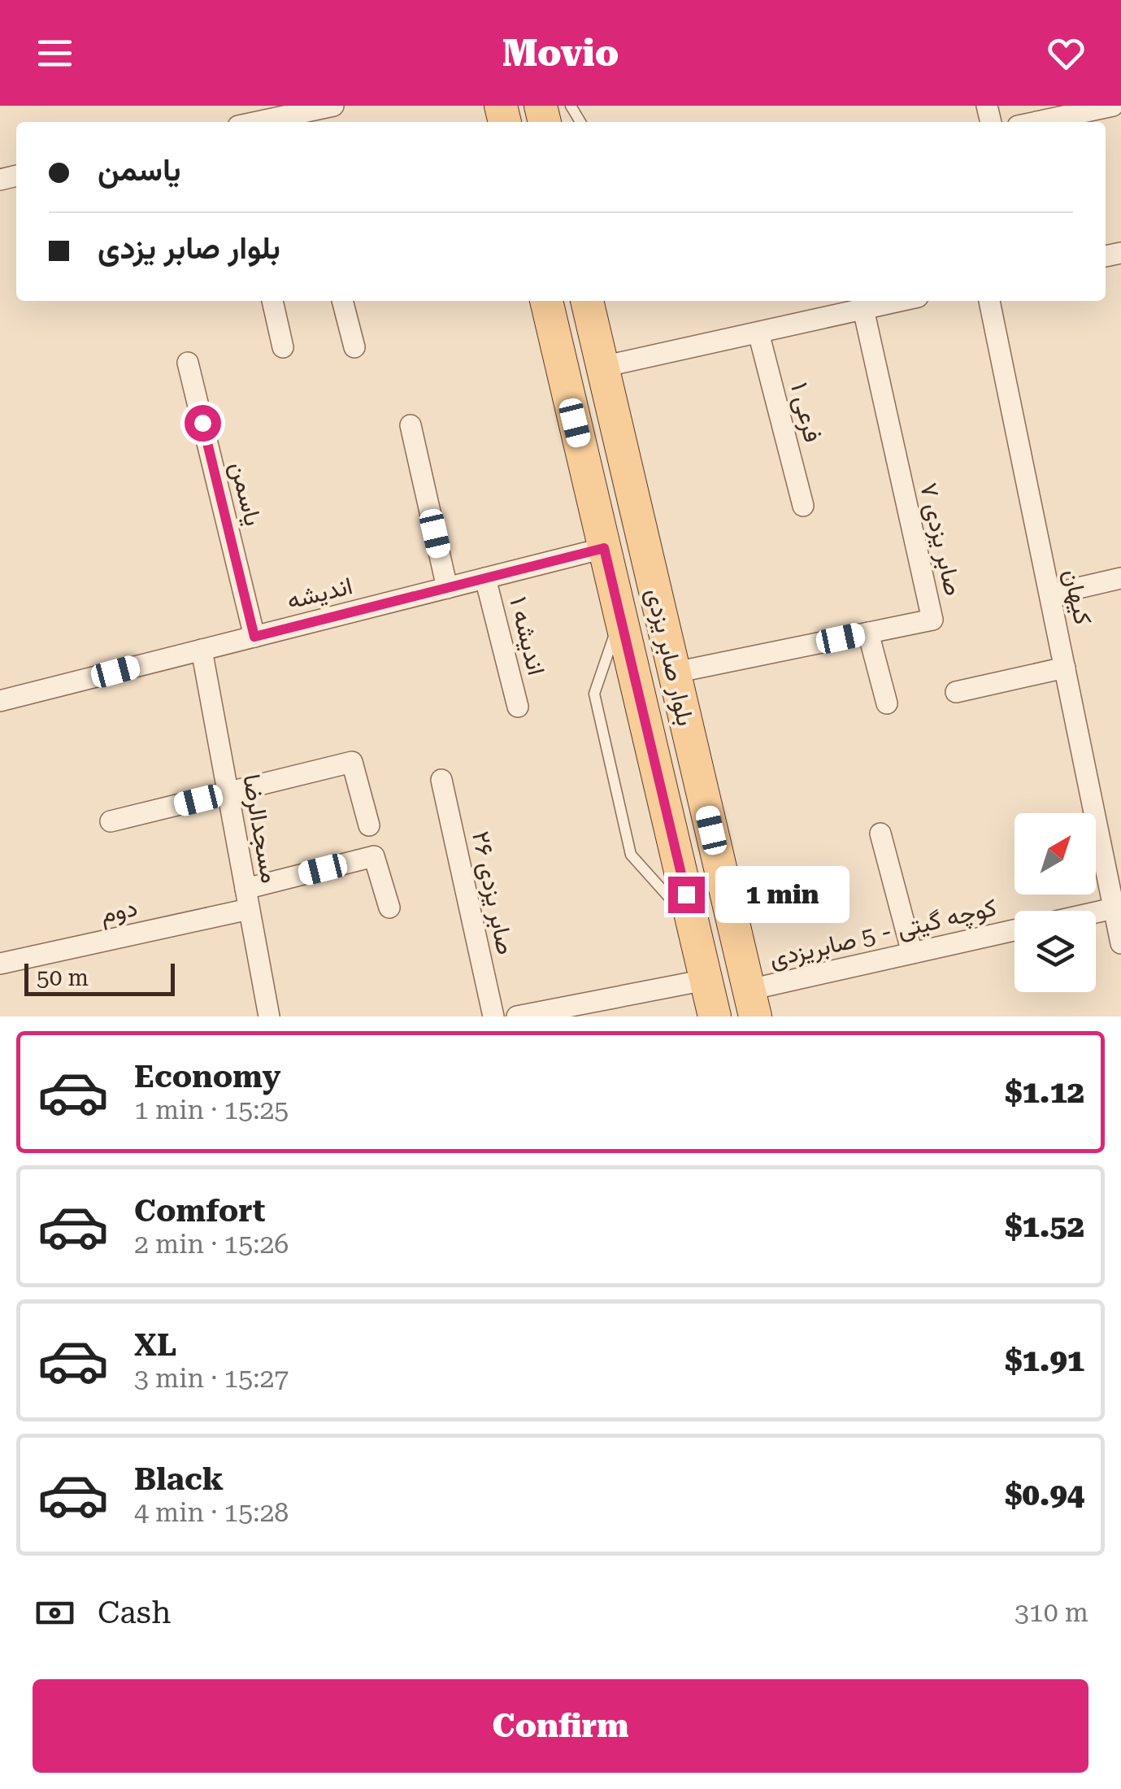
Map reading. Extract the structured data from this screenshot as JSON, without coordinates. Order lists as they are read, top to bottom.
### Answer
{
  "streets": {
    "main road": ["بلوار صابر یزدی"],
    "street": [
      "فرعی ۱",
      "یاسمن",
      "صابر یزدی ۷",
      "اندیشه",
      "کیهان",
      "اندیشه ۱",
      "مسجدالرضا",
      "صابر یزدی ۲۶",
      "دوم",
      "کوچه گیتی - 5 صابریزدی"
    ]
  },
  "crossings": [
    ["یاسمن", "اندیشه"],
    ["صابر یزدی ۷", "بلوار صابر یزدی"],
    ["اندیشه", "اندیشه ۱"],
    ["اندیشه", "بلوار صابر یزدی"],
    ["اندیشه", "مسجدالرضا"],
    ["بلوار صابر یزدی", "کوچه گیتی - 5 صابریزدی"],
    ["مسجدالرضا", "دوم"]
  ],
  "scale_bar": "50 m",
  "north": "top right",
  "page": {
    "header": "Movio",
    "banner": ["یاسمن", "بلوار صابر یزدی"],
    "bubble": "1 min",
    "scale": "50 m",
    "list": [
      {
        "name": "Economy",
        "note": "1 min · 15:25",
        "value": "$1.12"
      },
      {
        "name": "Comfort",
        "note": "2 min · 15:26",
        "value": "$1.52"
      },
      {
        "name": "XL",
        "note": "3 min · 15:27",
        "value": "$1.91"
      },
      {
        "name": "Black",
        "note": "4 min · 15:28",
        "value": "$0.94"
      }
    ],
    "pay": ["Cash", "310 m"],
    "buttons": "Confirm"
  }
}
